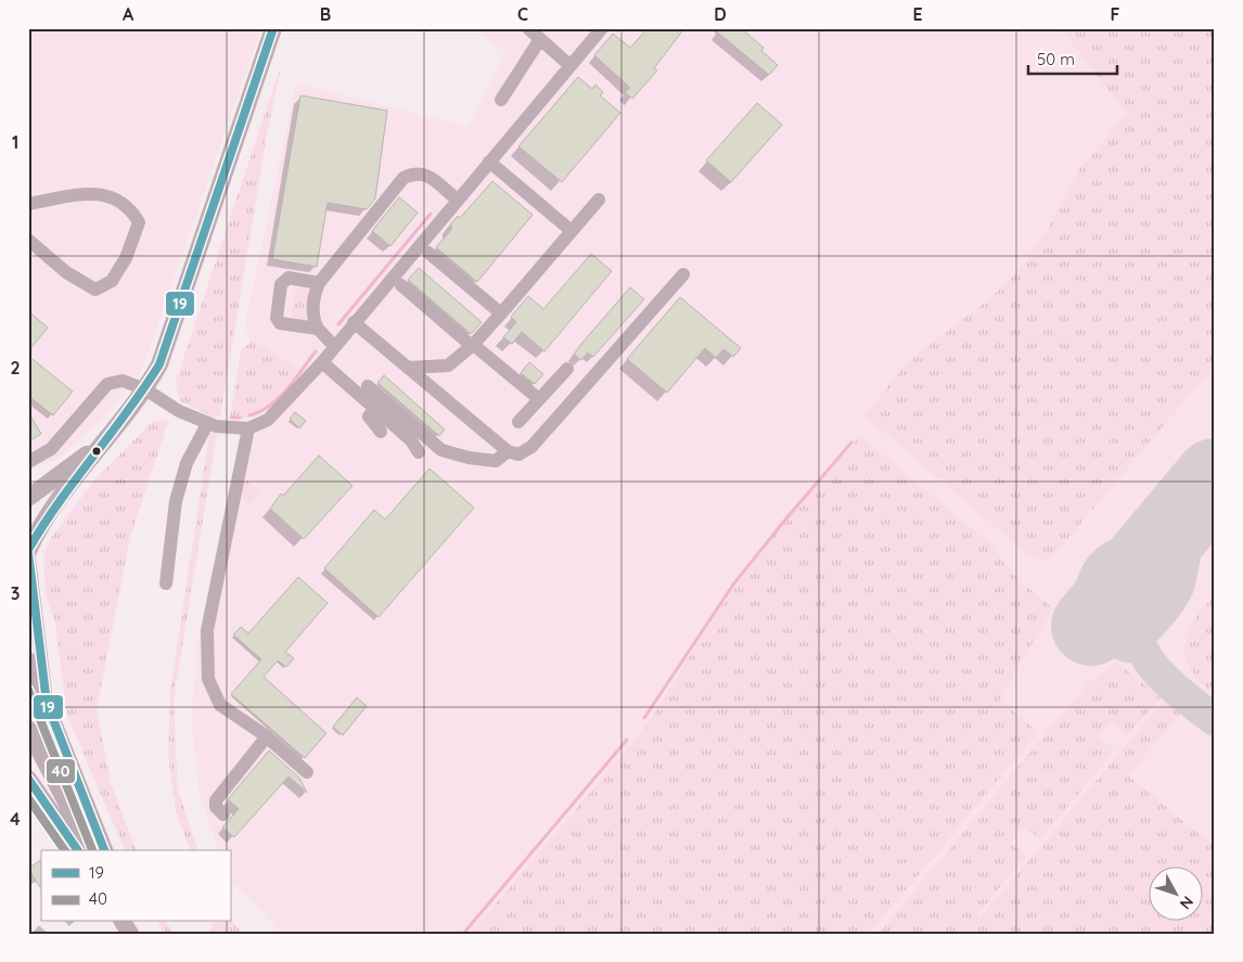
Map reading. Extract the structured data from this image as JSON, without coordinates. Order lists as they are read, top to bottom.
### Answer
{
  "lines": ["transit line 19", "transit line 40"],
  "legend": ["19", "40"],
  "scale_bar": "50 m",
  "north": "bottom right",
  "grid": {
    "columns": [
      "A",
      "B",
      "C",
      "D",
      "E",
      "F"
    ],
    "rows": [
      "1",
      "2",
      "3",
      "4"
    ]
  }
}
